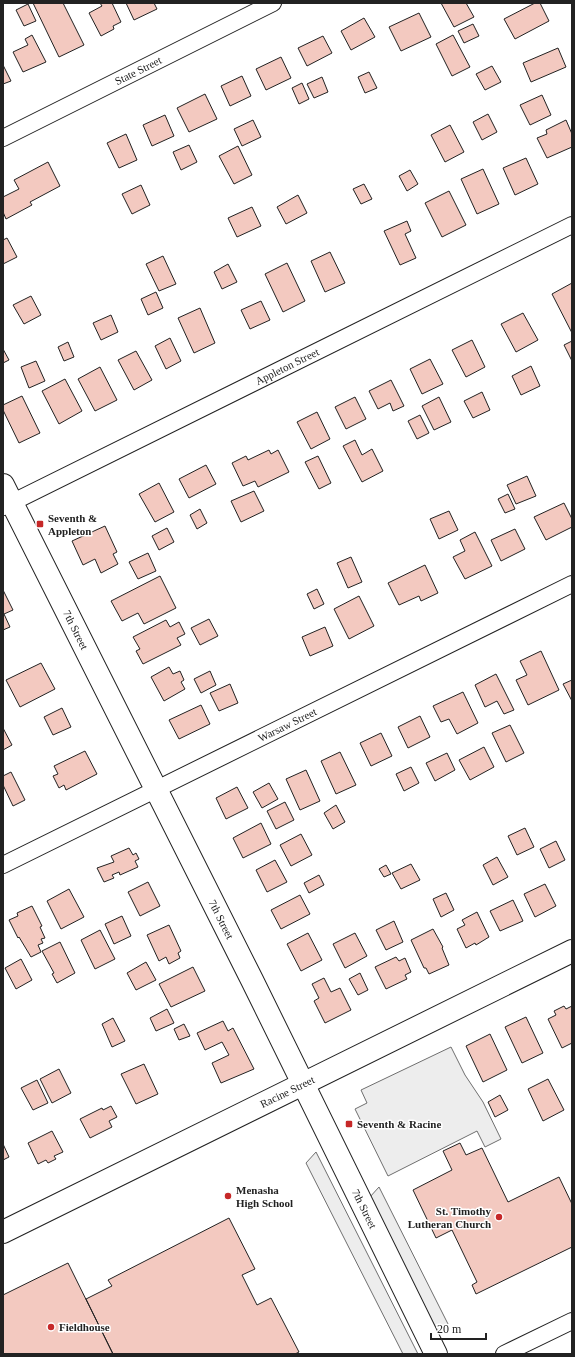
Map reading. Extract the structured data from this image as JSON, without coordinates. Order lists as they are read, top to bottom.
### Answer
{
  "streets": {
    "street": [
      "State Street",
      "Appleton Street",
      "7th Street",
      "Warsaw Street",
      "Racine Street"
    ]
  },
  "crossings": [
    ["Appleton Street", "7th Street"],
    ["7th Street", "Warsaw Street"],
    ["7th Street", "Racine Street"]
  ],
  "places": {
    "transit": ["Seventh & Appleton", "Seventh & Racine"],
    "other": ["Menasha High School", "St. Timothy Lutheran Church", "Fieldhouse"]
  },
  "scale_bar": "20 m"
}
